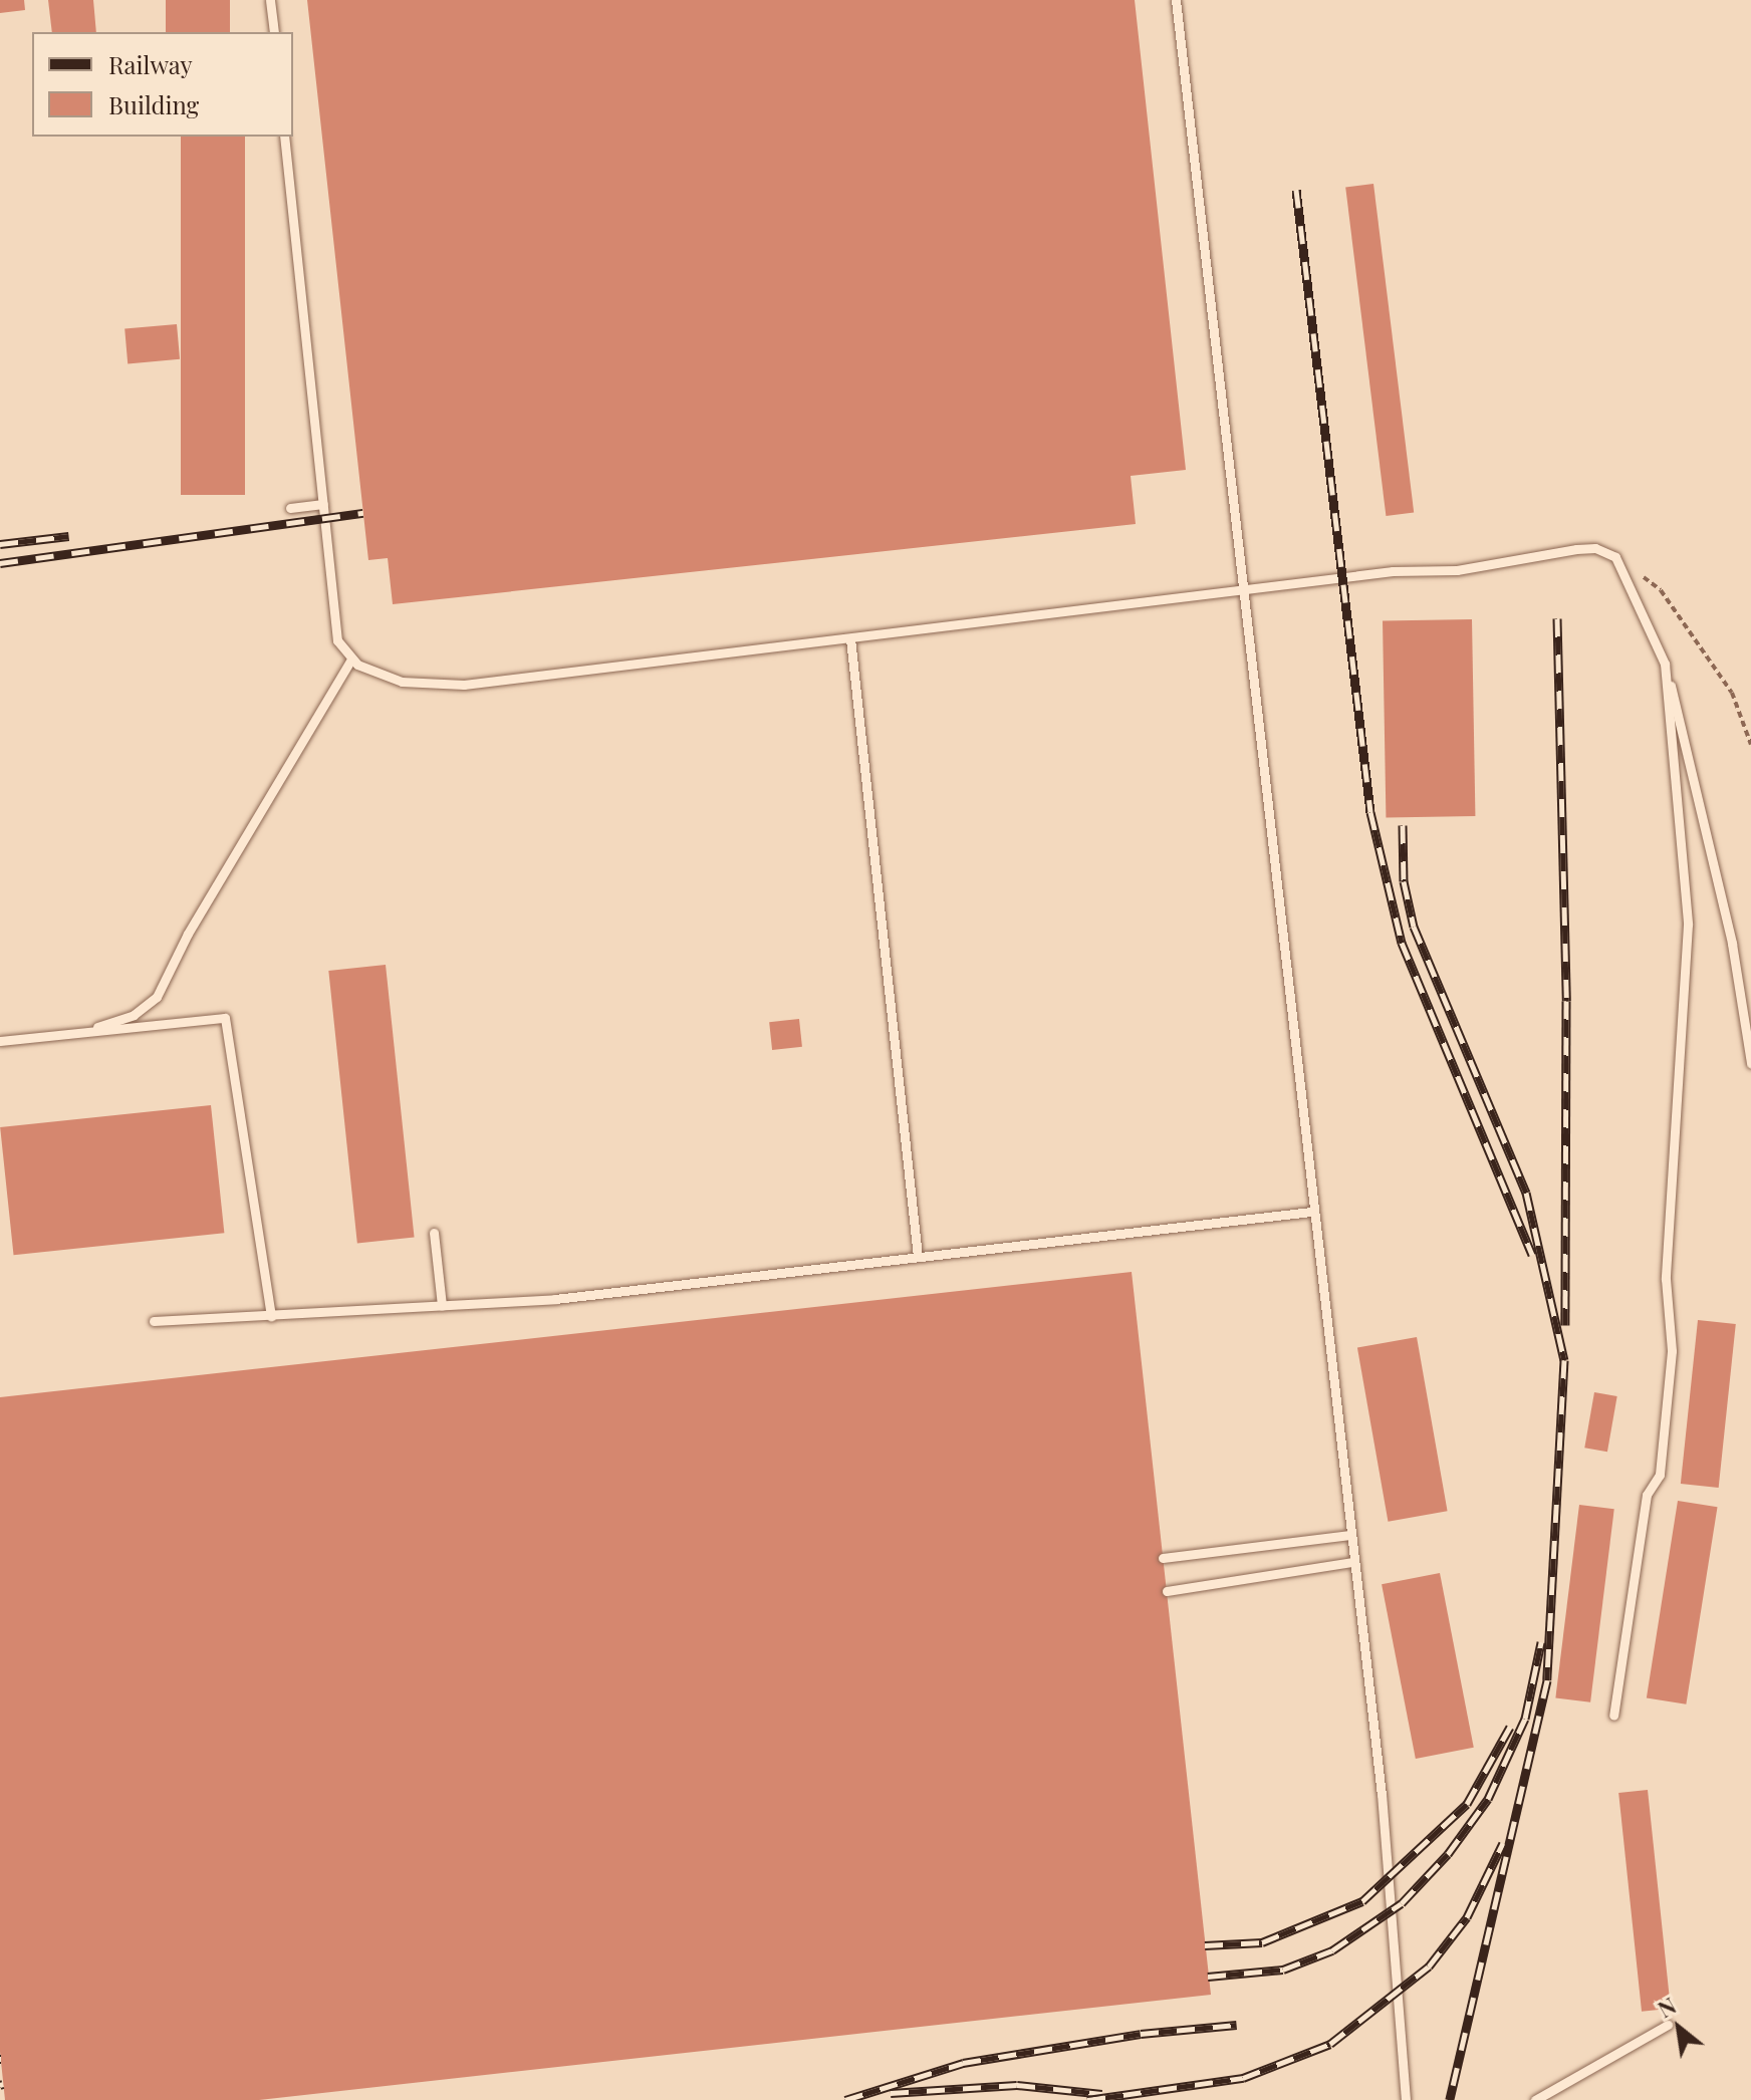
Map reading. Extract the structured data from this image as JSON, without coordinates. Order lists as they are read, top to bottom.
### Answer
{
  "legend": ["Railway", "Building"],
  "north": "top left"
}
